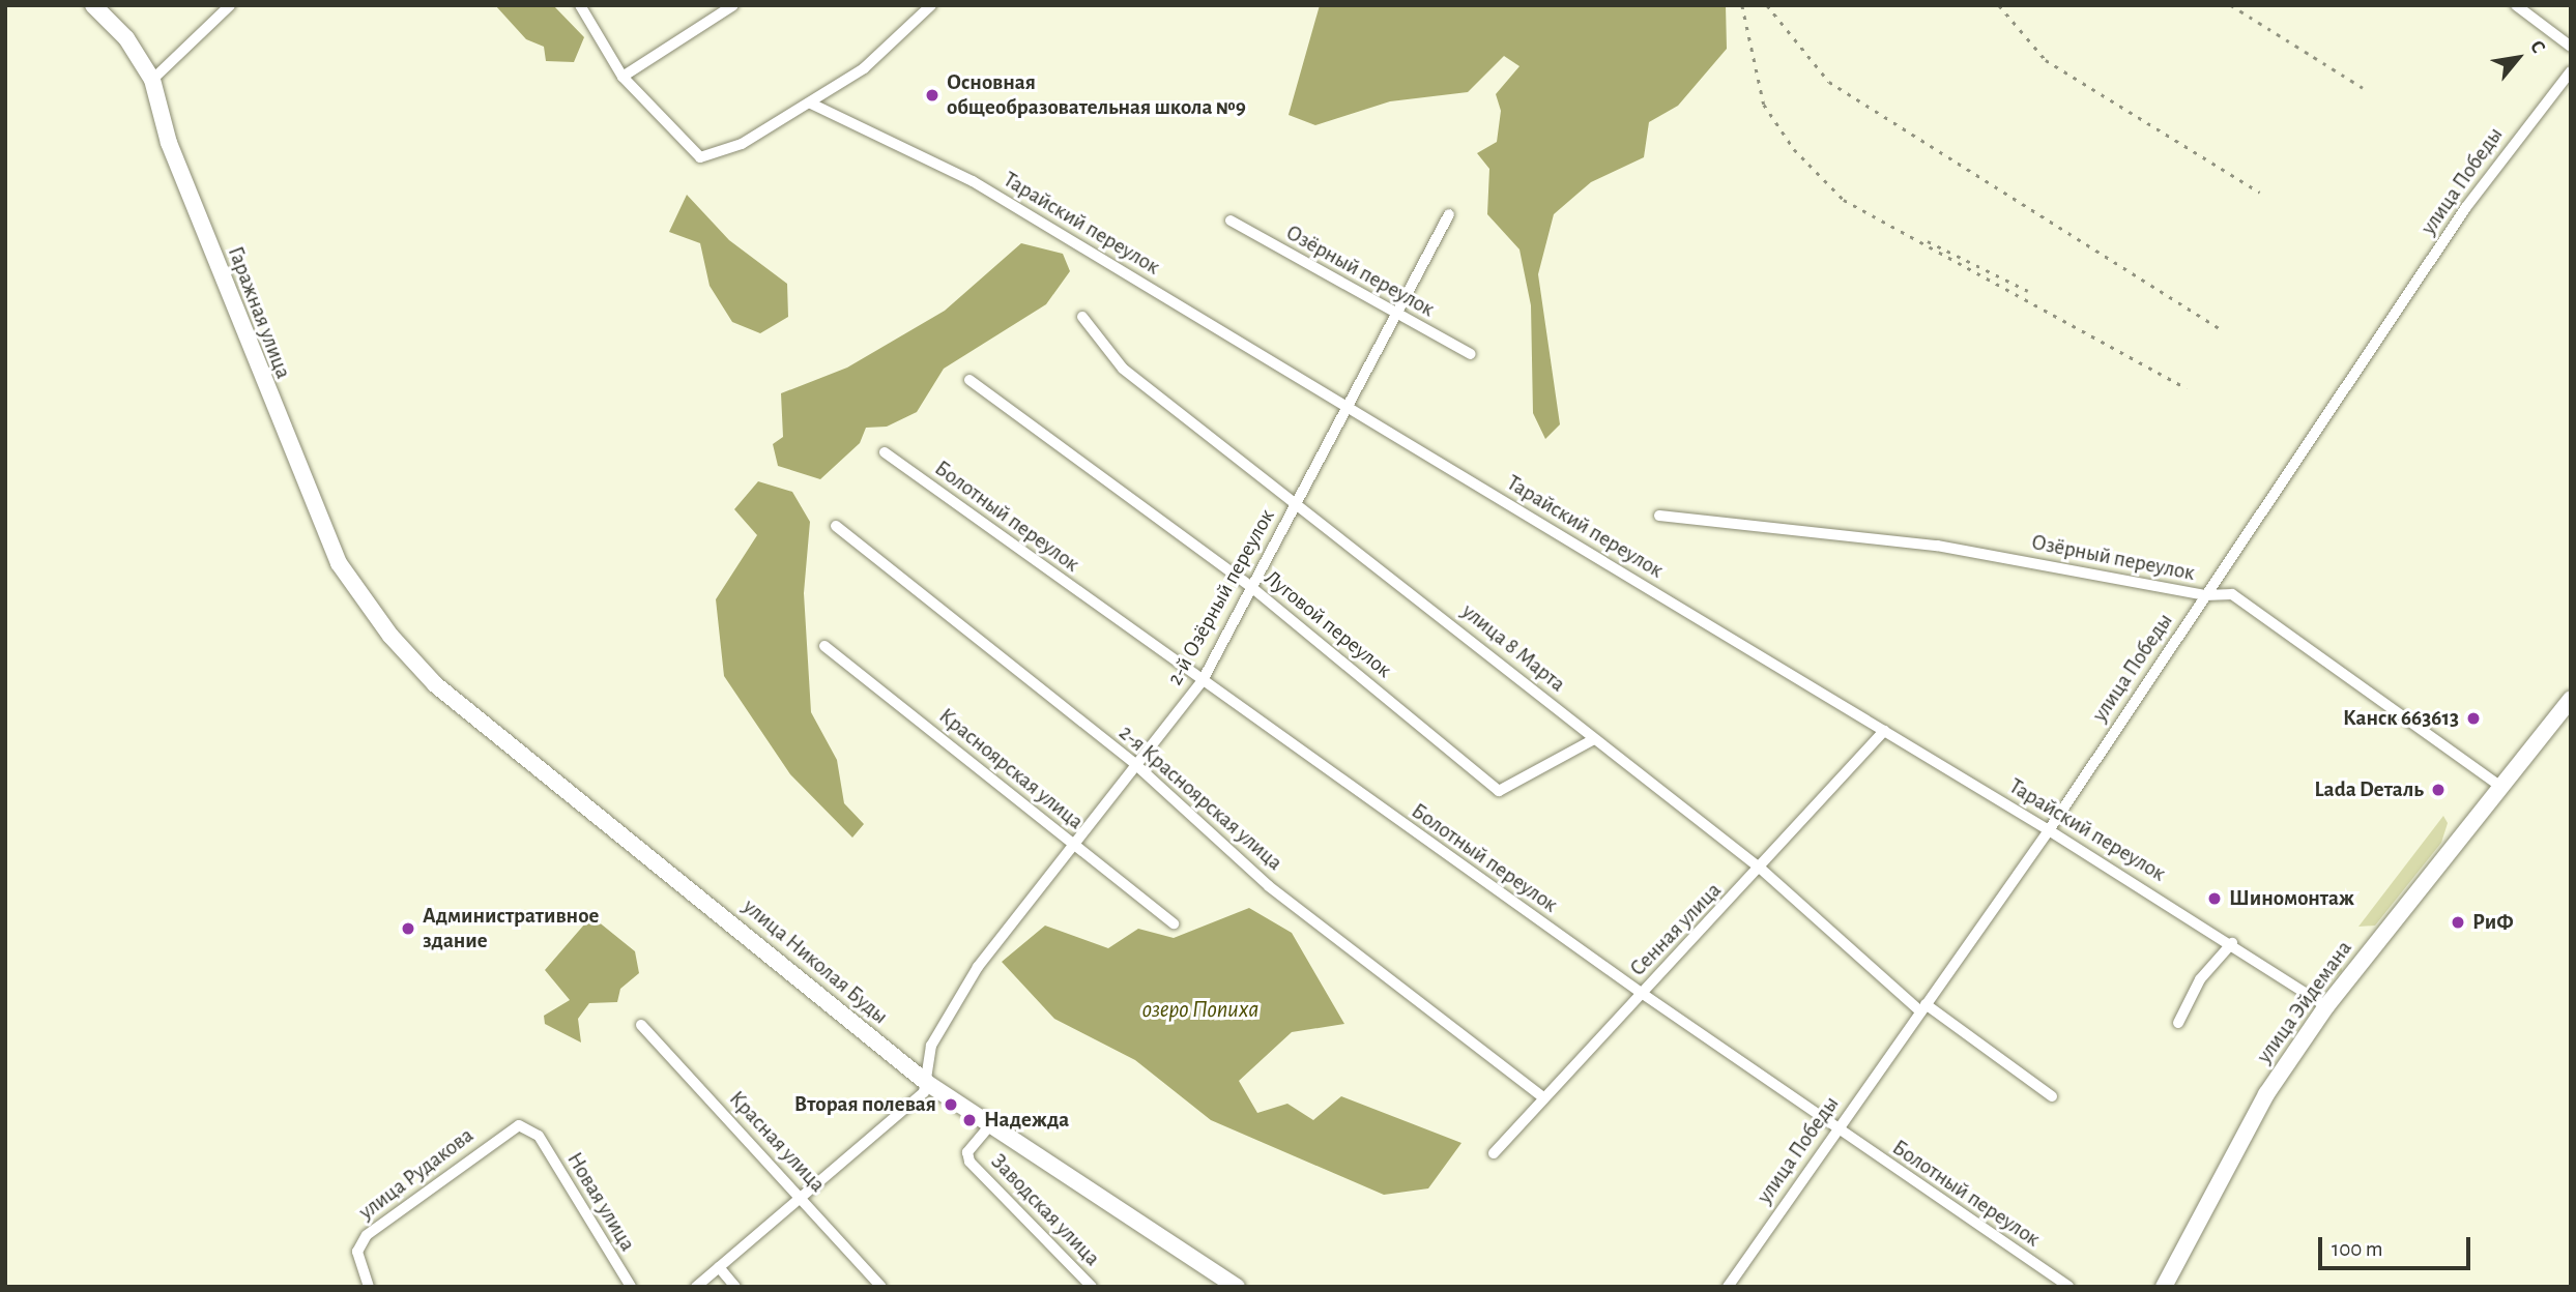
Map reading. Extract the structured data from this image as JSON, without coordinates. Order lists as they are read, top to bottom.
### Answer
{
  "streets": {
    "street": [
      "улица Победы",
      "Тарайский переулок",
      "Озёрный переулок",
      "Гаражная улица",
      "Болотный переулок",
      "2-й Озёрный переулок",
      "Луговой переулок",
      "улица 8 Марта",
      "Красноярская улица",
      "2-я Красноярская улица",
      "Сенная улица",
      "улица Николая Буды",
      "улица Эйдемана",
      "Красная улица",
      "улица Рудакова",
      "Новая улица",
      "Заводская улица"
    ]
  },
  "crossings": [
    ["улица Победы", "Тарайский переулок"],
    ["улица Победы", "Озёрный переулок"],
    ["улица Победы", "Болотный переулок"],
    ["улица Победы", "улица 8 Марта"],
    ["Тарайский переулок", "2-й Озёрный переулок"],
    ["Тарайский переулок", "Сенная улица"],
    ["Тарайский переулок", "улица Эйдемана"],
    ["Озёрный переулок", "2-й Озёрный переулок"],
    ["Озёрный переулок", "улица Эйдемана"],
    ["Гаражная улица", "улица Николая Буды"],
    ["Болотный переулок", "2-й Озёрный переулок"],
    ["Болотный переулок", "Сенная улица"],
    ["2-й Озёрный переулок", "Луговой переулок"],
    ["2-й Озёрный переулок", "улица 8 Марта"],
    ["2-й Озёрный переулок", "Красноярская улица"],
    ["2-й Озёрный переулок", "2-я Красноярская улица"],
    ["2-й Озёрный переулок", "улица Николая Буды"],
    ["Луговой переулок", "улица 8 Марта"],
    ["улица 8 Марта", "Сенная улица"],
    ["2-я Красноярская улица", "Сенная улица"],
    ["улица Николая Буды", "Заводская улица"],
    ["улица Рудакова", "Новая улица"]
  ],
  "water": ["озеро Попиха"],
  "places": [
    "Основная общеобразовательная школа №9",
    "Канск 663613",
    "Lada Dеталь",
    "Шиномонтаж",
    "РиФ",
    "Административное здание",
    "Вторая полевая",
    "Надежда"
  ],
  "scale_bar": "100 m",
  "north": "top right"
}
